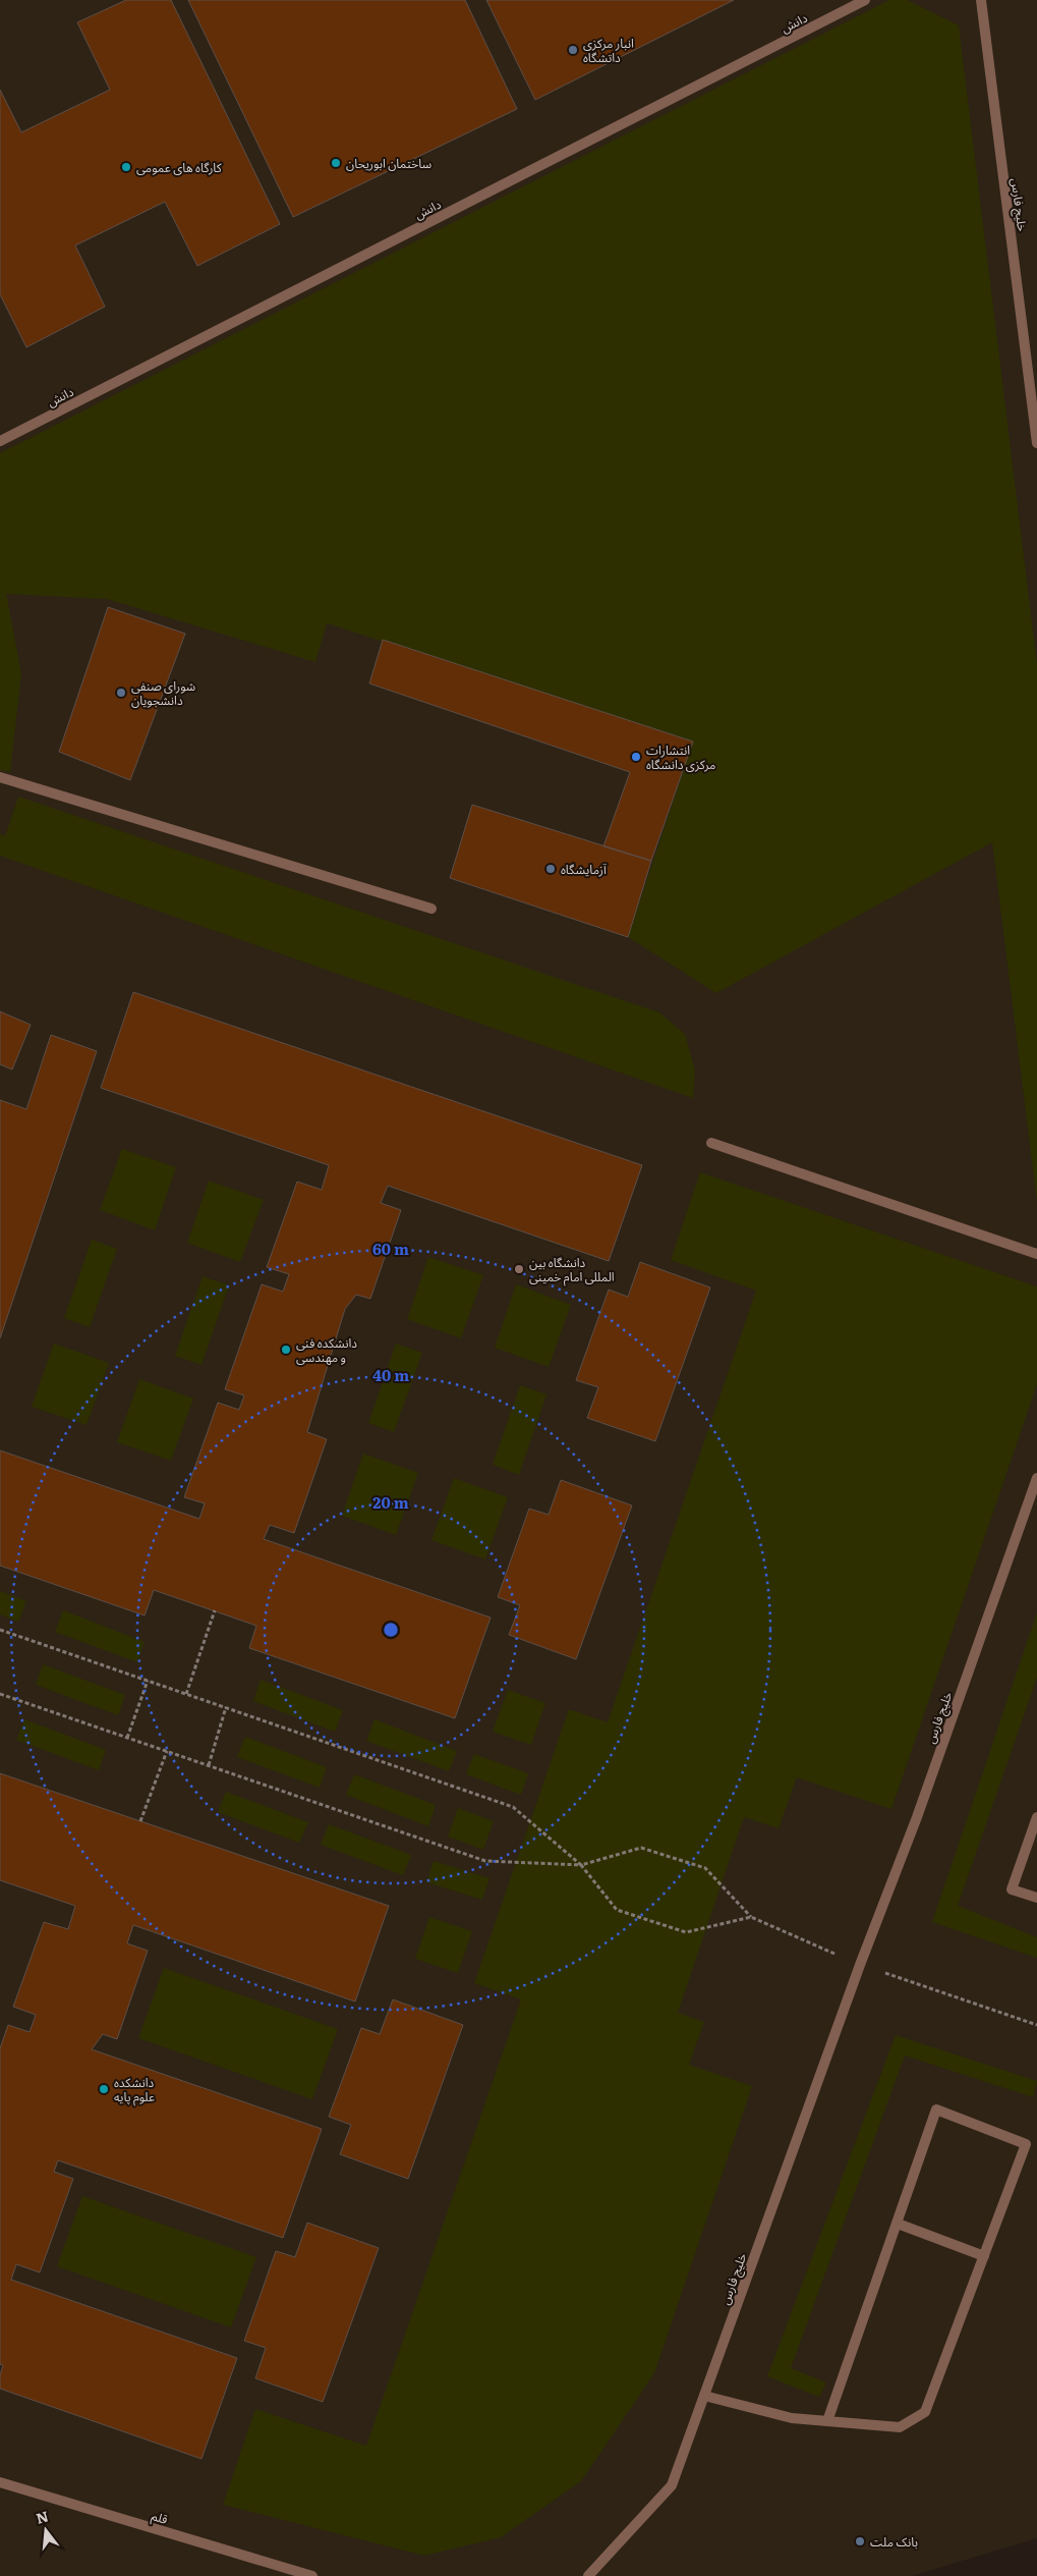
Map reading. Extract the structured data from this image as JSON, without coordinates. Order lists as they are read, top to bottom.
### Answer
{
  "streets": {
    "street": ["دانش", "خلیج فارس", "قلم"]
  },
  "places": [
    "انبار مرکزی داتشگاه",
    "ساختمان ابوریحان",
    "کارگاه های عمومی",
    "شورای صنفی دانشجویان",
    "انتشارات مرکزی دانشگاه",
    "آزمایشگاه",
    "دانشگاه بین المللی امام خمینی",
    "دانشکده فنی و مهندسی",
    "دانشکده علوم پایه",
    "بانک ملت"
  ],
  "north": "top",
  "rings": ["60 m", "40 m", "20 m"]
}
